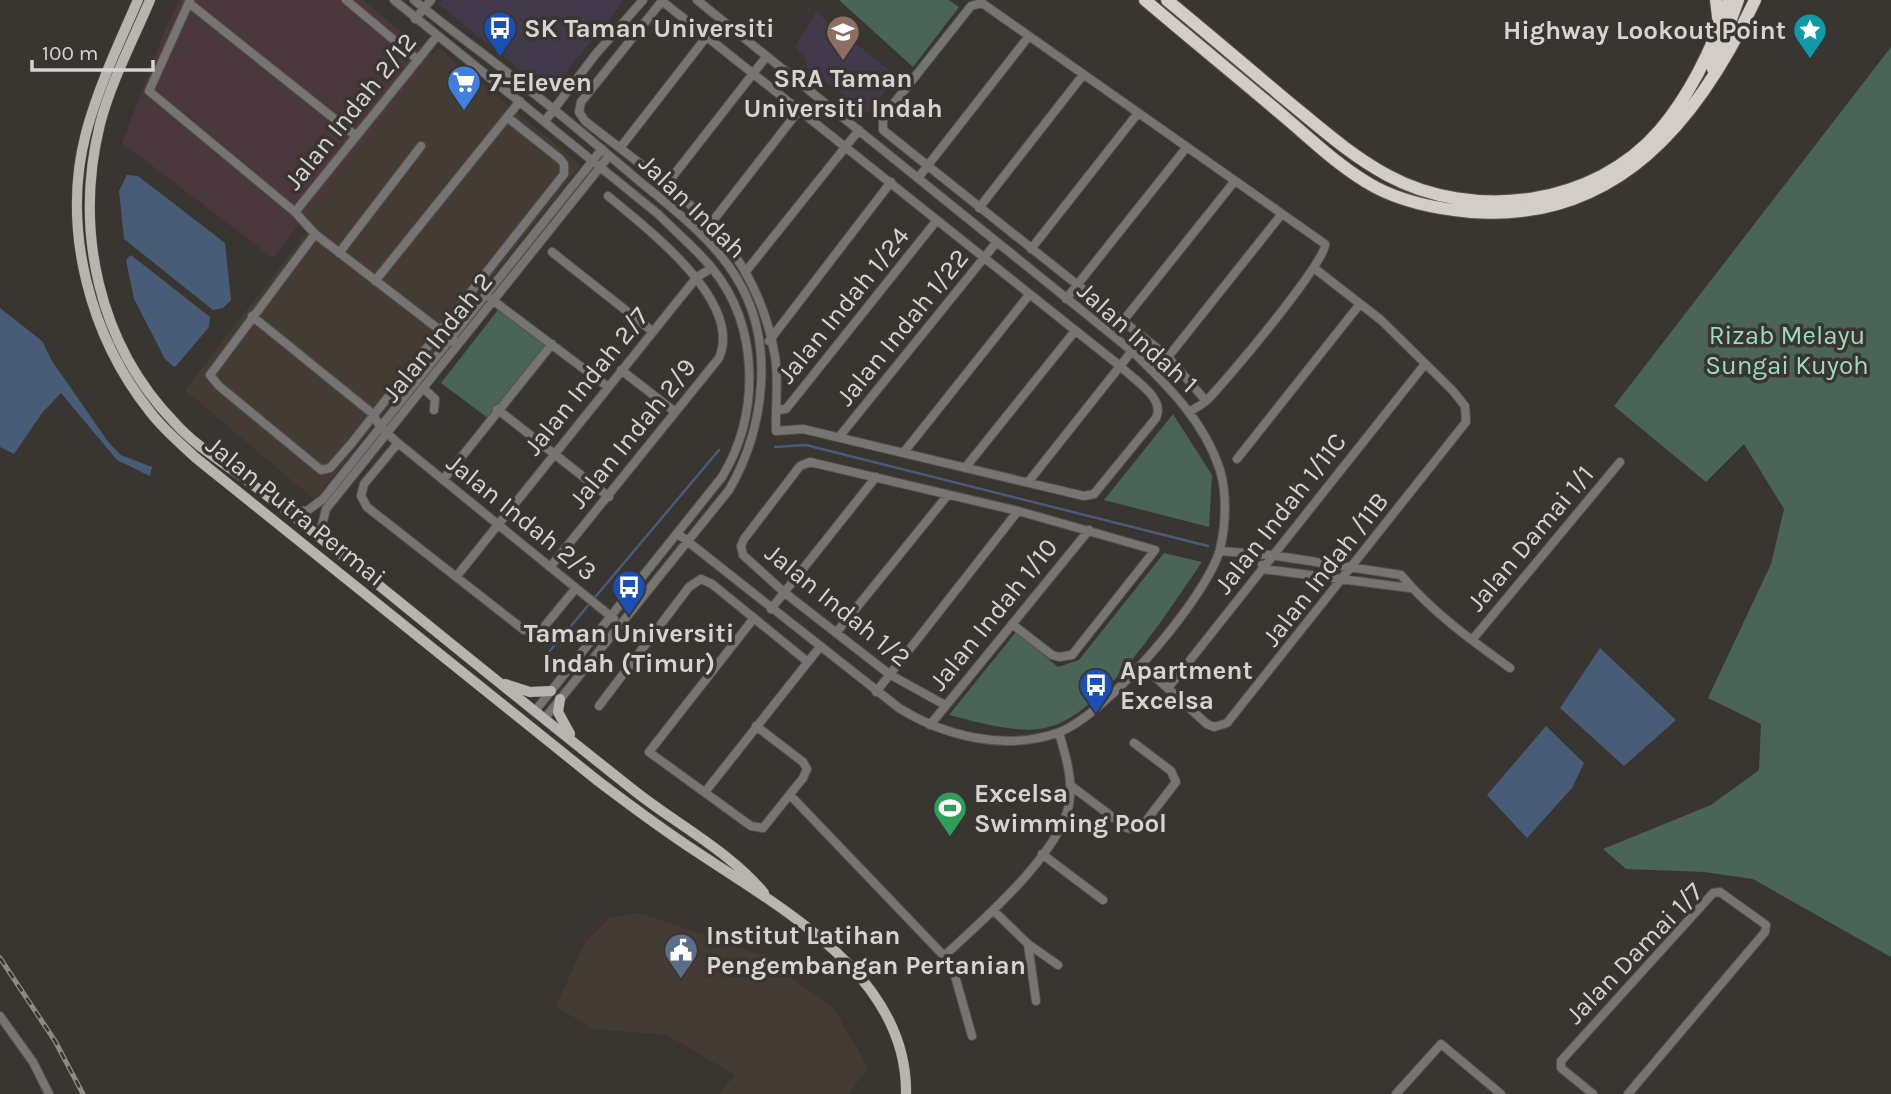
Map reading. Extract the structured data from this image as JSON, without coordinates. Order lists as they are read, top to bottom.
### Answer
{
  "streets": {
    "main road": ["Jalan Putra Permai"],
    "street": [
      "Jalan Indah 2/12",
      "Jalan Indah",
      "Jalan Indah 1/24",
      "Jalan Indah 1/22",
      "Jalan Indah 2",
      "Jalan Indah 1",
      "Jalan Indah 2/7",
      "Jalan Indah 2/9",
      "Jalan Indah 1/11C",
      "Jalan Indah 2/3",
      "Jalan Damai 1/1",
      "Jalan Indah /11B",
      "Jalan Indah 1/2",
      "Jalan Indah 1/10",
      "Jalan Damai 1/7"
    ]
  },
  "crossings": [
    ["Jalan Indah 2/12", "Jalan Indah"],
    ["Jalan Indah", "Jalan Indah 2"],
    ["Jalan Indah", "Jalan Indah 1"],
    ["Jalan Indah", "Jalan Indah 2/7"],
    ["Jalan Indah", "Jalan Putra Permai"],
    ["Jalan Indah", "Jalan Indah 2/3"],
    ["Jalan Indah 1/22", "Jalan Indah 1"],
    ["Jalan Indah 2", "Jalan Putra Permai"],
    ["Jalan Indah 2", "Jalan Indah 2/3"],
    ["Jalan Indah 1", "Jalan Indah 1/10"],
    ["Jalan Indah 2/7", "Jalan Indah 2/9"],
    ["Jalan Indah 2/7", "Jalan Indah 2/3"],
    ["Jalan Indah 2/9", "Jalan Indah 2/3"],
    ["Jalan Indah 1/11C", "Jalan Indah /11B"],
    ["Jalan Indah 1/2", "Jalan Indah 1/10"]
  ],
  "parks": ["Rizab Melayu Sungai Kuyoh"],
  "places": {
    "bus stop": ["SK Taman Universiti", "Taman Universiti Indah (Timur)", "Apartment Excelsa"],
    "place": ["Highway Lookout Point"],
    "school or university": ["SRA Taman Universiti Indah"],
    "supermarket": ["7-Eleven"],
    "sports": ["Excelsa Swimming Pool"],
    "public building": ["Institut Latihan Pengembangan Pertanian"]
  },
  "scale_bar": "100 m"
}
